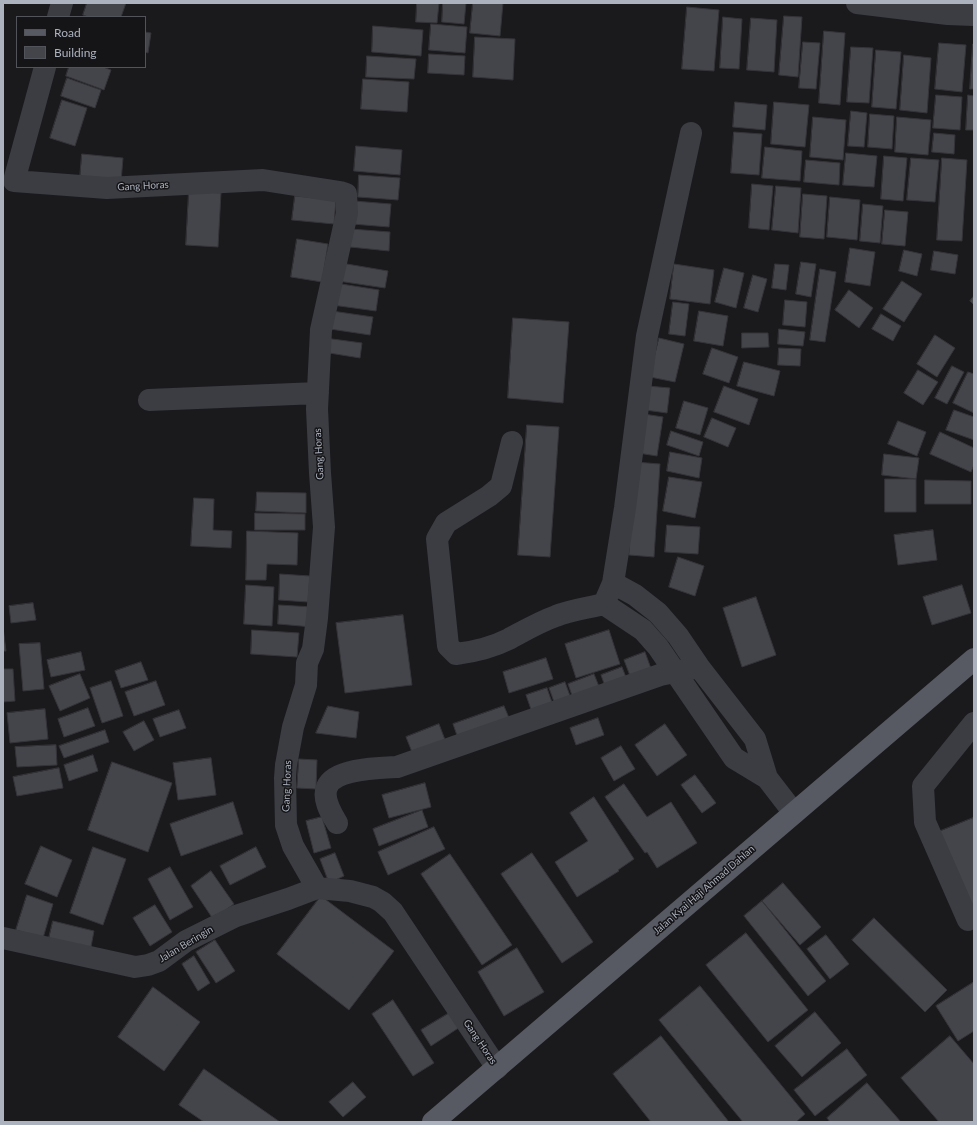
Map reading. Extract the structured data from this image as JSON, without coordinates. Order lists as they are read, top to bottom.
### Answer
{
  "streets": {
    "main road": ["Jalan Kyai Haji Ahmad Dahlan"],
    "street": ["Gang Horas", "Jalan Beringin"]
  },
  "crossings": [
    ["Gang Horas", "Jalan Kyai Haji Ahmad Dahlan"],
    ["Gang Horas", "Jalan Beringin"]
  ],
  "legend": ["Road", "Building"]
}
